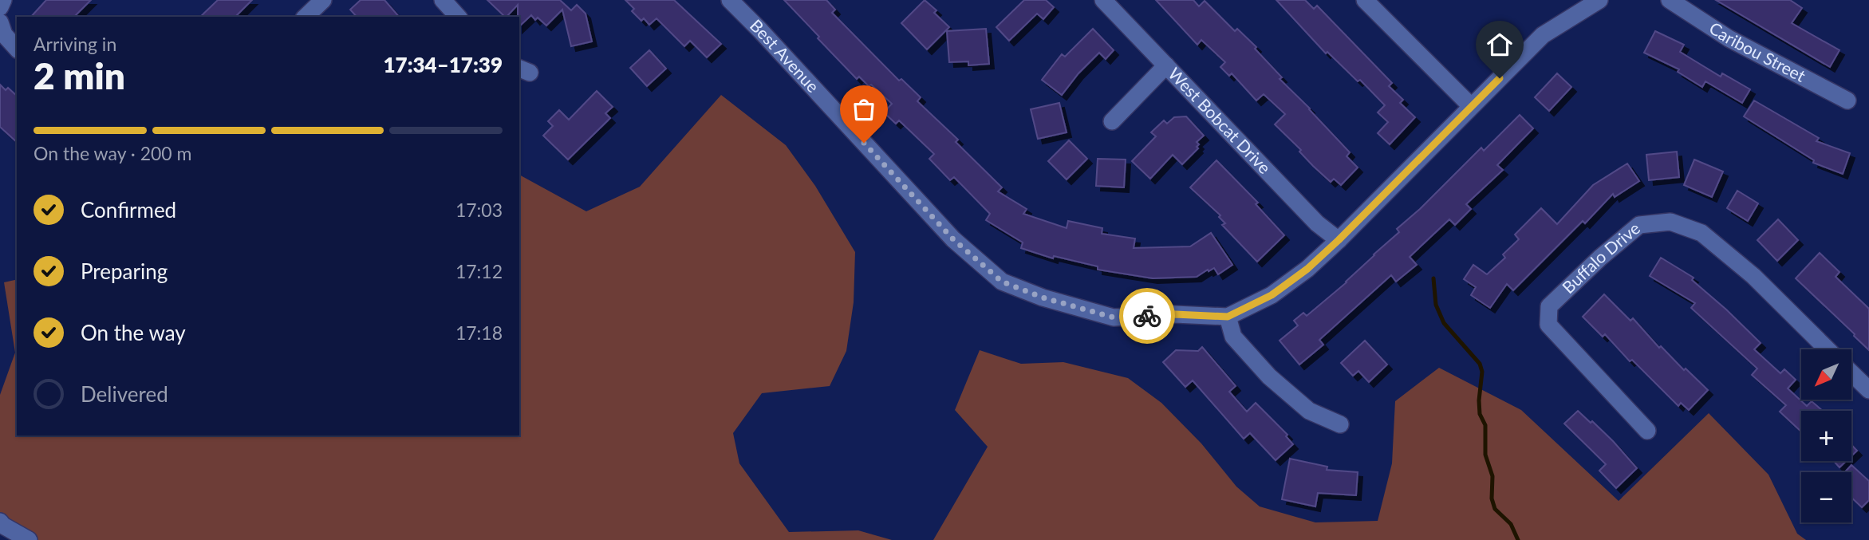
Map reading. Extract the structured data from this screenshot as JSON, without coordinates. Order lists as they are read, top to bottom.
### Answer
{
  "streets": {
    "street": [
      "Caribou Street",
      "Best Avenue",
      "West Bobcat Drive",
      "Buffalo Drive"
    ]
  },
  "north": "bottom left",
  "page": {
    "heading": ["2 min", "Arriving in", "17:34–17:39"],
    "bar": "On the way · 200 m",
    "list": [
      ["Confirmed", "17:03"],
      ["Preparing", "17:12"],
      ["On the way", "17:18"],
      "Delivered"
    ],
    "map_buttons": ["+", "−"]
  }
}
